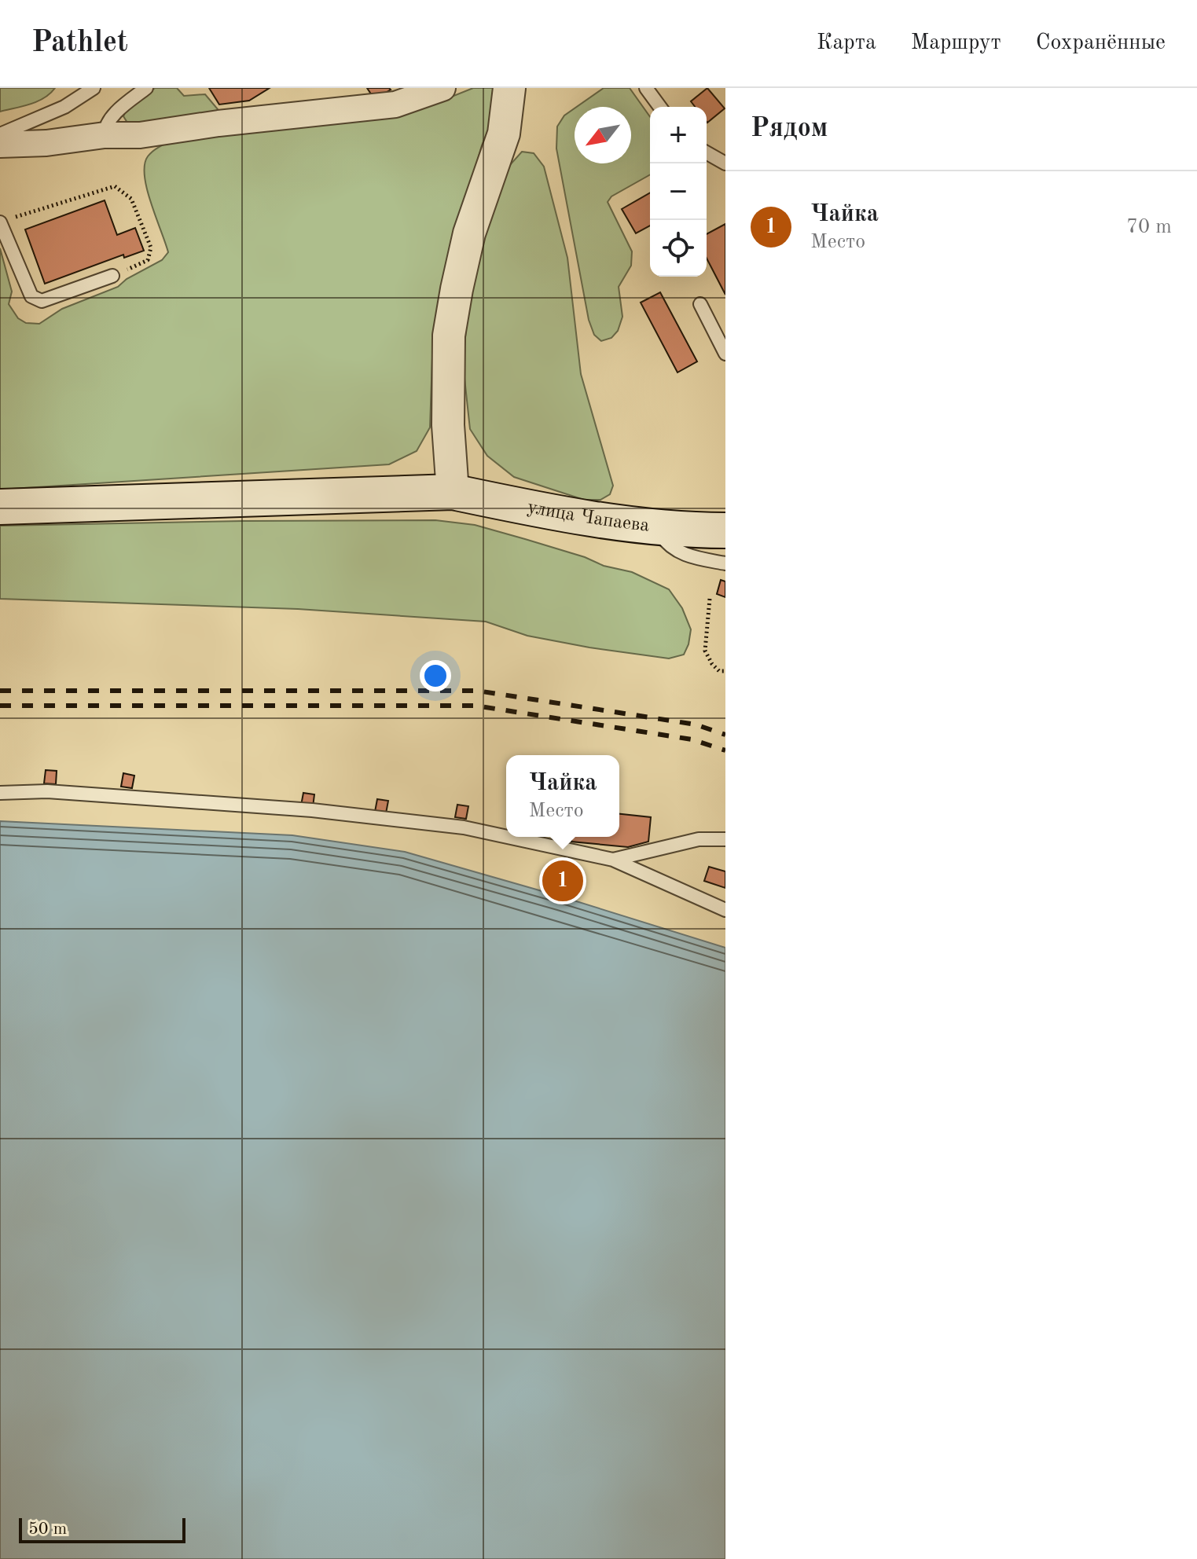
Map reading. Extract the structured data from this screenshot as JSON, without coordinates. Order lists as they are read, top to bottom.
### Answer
{
  "streets": {
    "main road": ["улица Чапаева"]
  },
  "scale_bar": "50 m",
  "north": "bottom left",
  "page": {
    "header": "Pathlet",
    "nav": ["Карта", "Маршрут", "Сохранённые"],
    "heading": "Рядом",
    "map_buttons": ["+", "−"],
    "list": [
      {
        "mark": "1",
        "name": "Чайка",
        "note": "Место",
        "value": "70 m"
      }
    ],
    "popup": ["Чайка", "Место"],
    "pins": "1",
    "scale": "50 m"
  }
}
